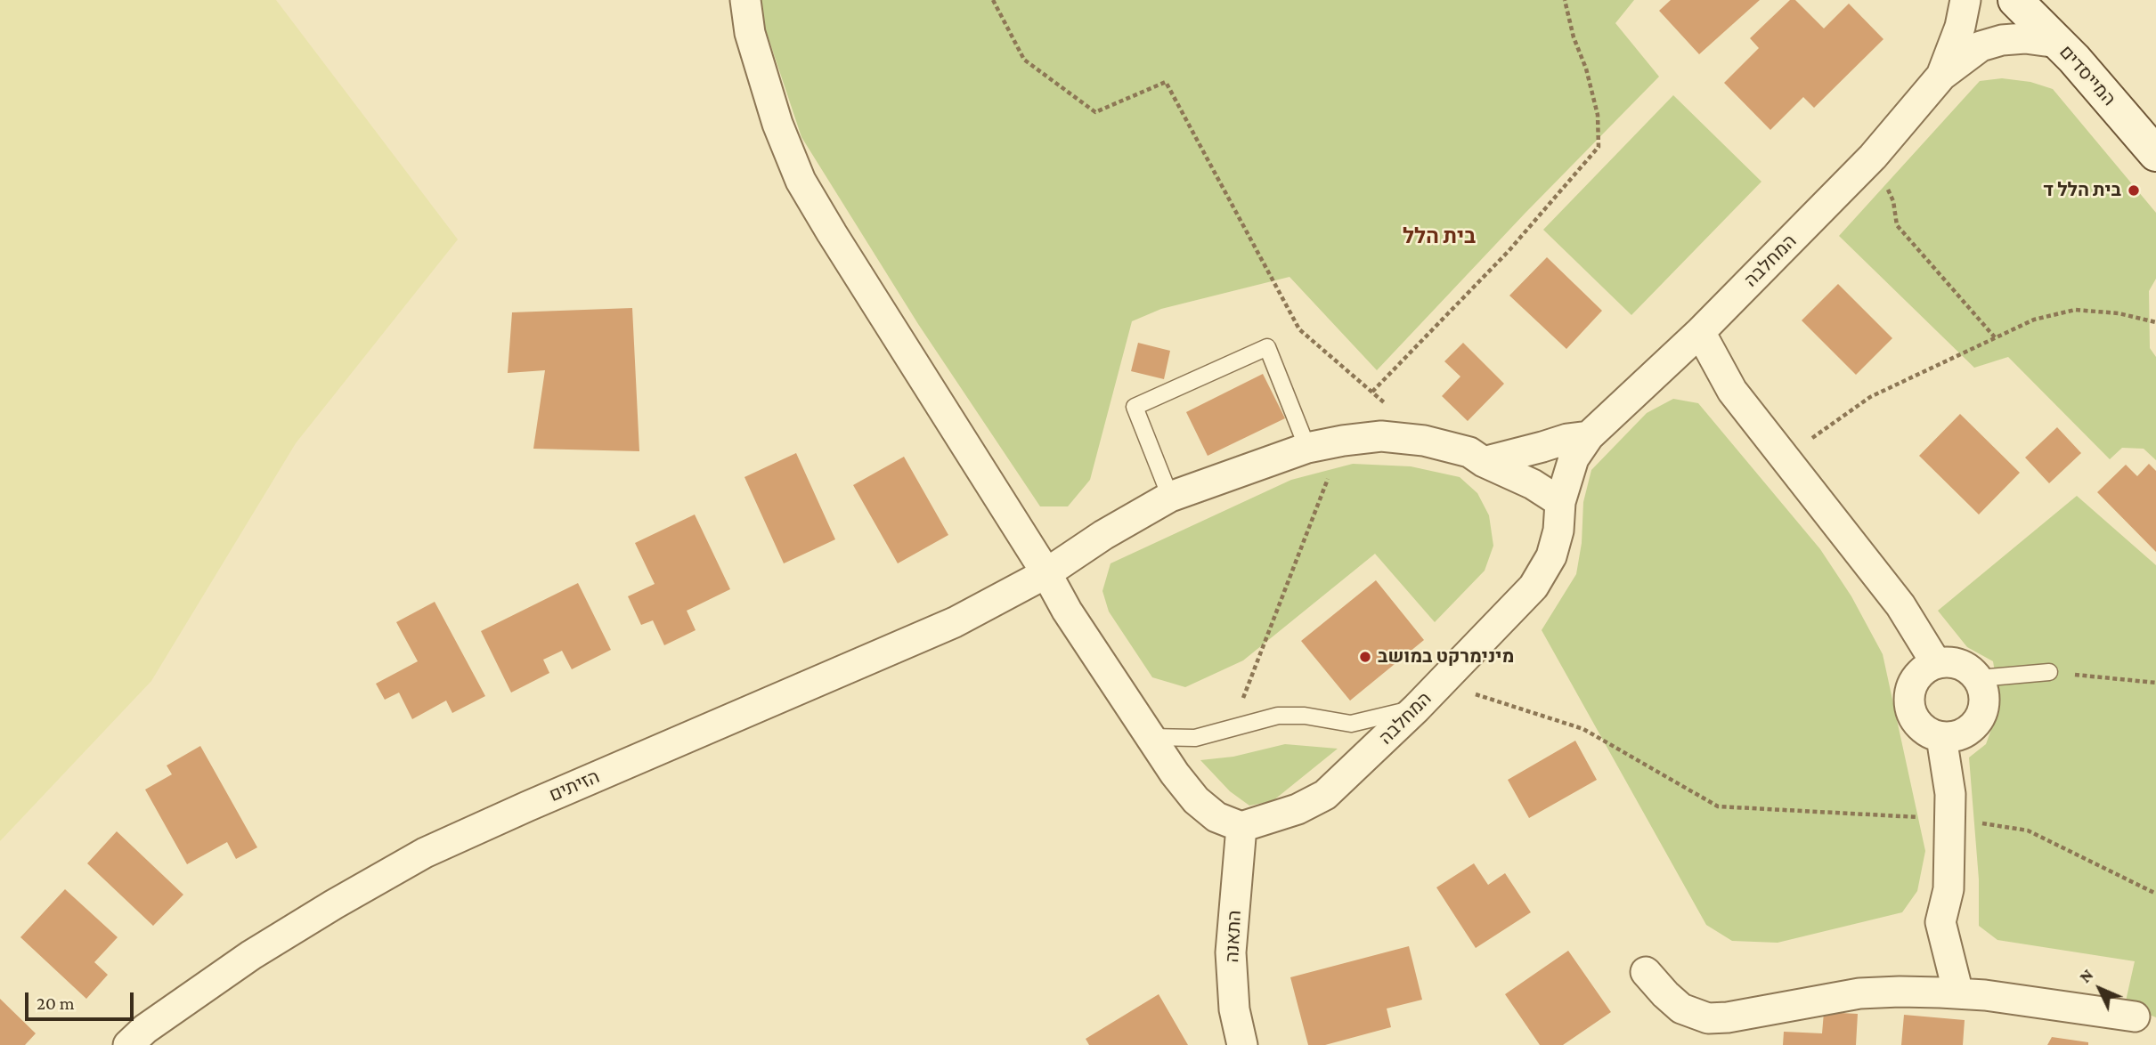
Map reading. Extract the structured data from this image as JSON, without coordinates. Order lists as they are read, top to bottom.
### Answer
{
  "streets": {
    "main road": ["המייסדים"],
    "street": ["המחלבה", "הזיתים", "התאנה"]
  },
  "crossings": [
    ["המייסדים", "המחלבה"],
    ["המחלבה", "התאנה"]
  ],
  "districts": ["בית הלל"],
  "places": ["בית הלל ד", "מינימרקט במושב"],
  "scale_bar": "20 m",
  "north": "top left"
}
